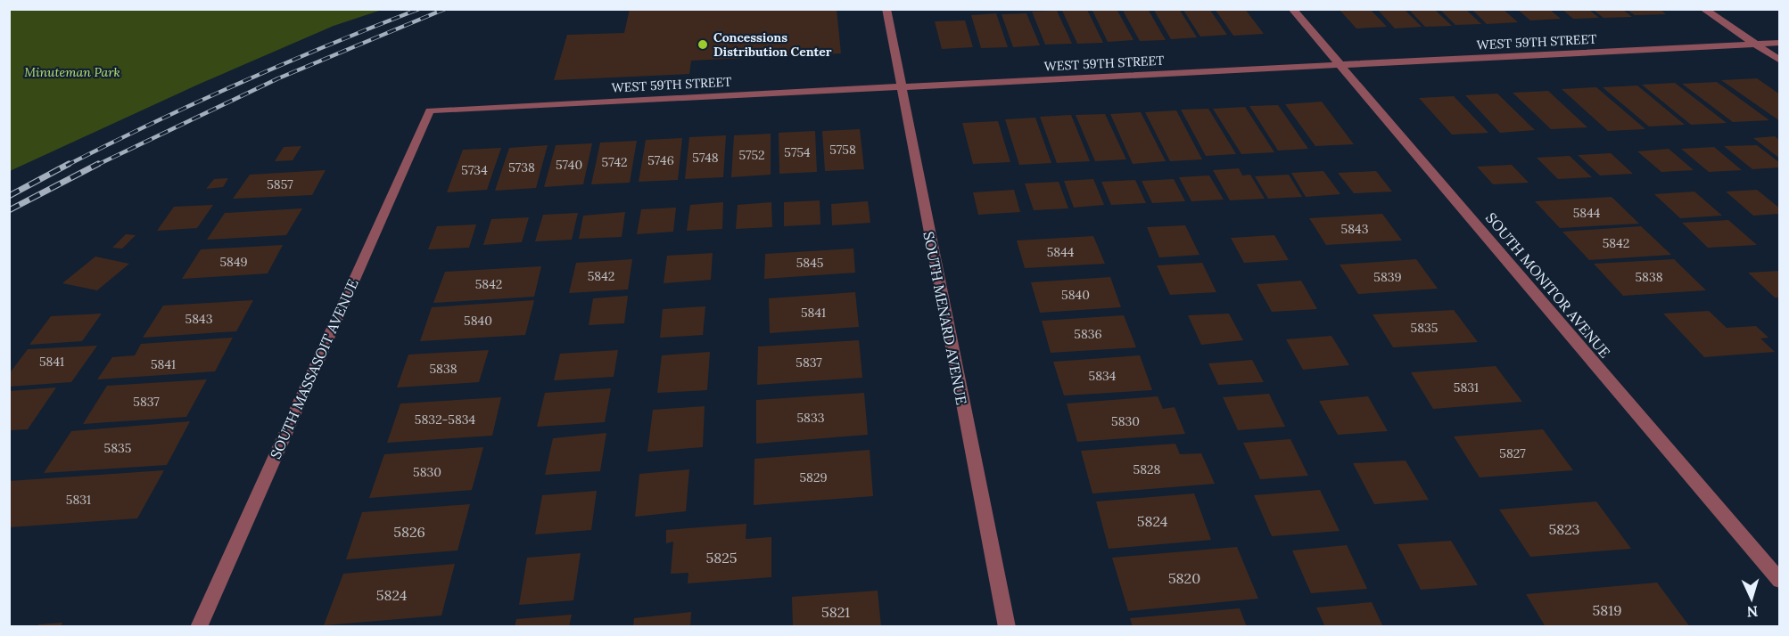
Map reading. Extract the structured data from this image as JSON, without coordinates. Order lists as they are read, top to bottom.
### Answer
{
  "streets": {
    "street": [
      "WEST 59TH STREET",
      "SOUTH MONITOR AVENUE",
      "SOUTH MENARD AVENUE",
      "SOUTH MASSASOIT AVENUE"
    ]
  },
  "crossings": [
    ["WEST 59TH STREET", "SOUTH MONITOR AVENUE"],
    ["WEST 59TH STREET", "SOUTH MENARD AVENUE"],
    ["WEST 59TH STREET", "SOUTH MASSASOIT AVENUE"]
  ],
  "parks": ["Minuteman Park"],
  "places": ["Concessions Distribution Center"],
  "house_numbers": [
    "5758",
    "5754",
    "5752",
    "5748",
    "5746",
    "5742",
    "5740",
    "5738",
    "5734",
    "5857",
    "5844",
    "5843",
    "5842",
    "5844",
    "5849",
    "5845",
    "5842",
    "5839",
    "5838",
    "5842",
    "5840",
    "5841",
    "5843",
    "5840",
    "5835",
    "5836",
    "5841",
    "5837",
    "5841",
    "5838",
    "5834",
    "5831",
    "5837",
    "5833",
    "5832-5834",
    "5830",
    "5835",
    "5827",
    "5828",
    "5830",
    "5829",
    "5831",
    "5824",
    "5823",
    "5826",
    "5825",
    "5820",
    "5824",
    "5819",
    "5821"
  ],
  "north": "bottom"
}
